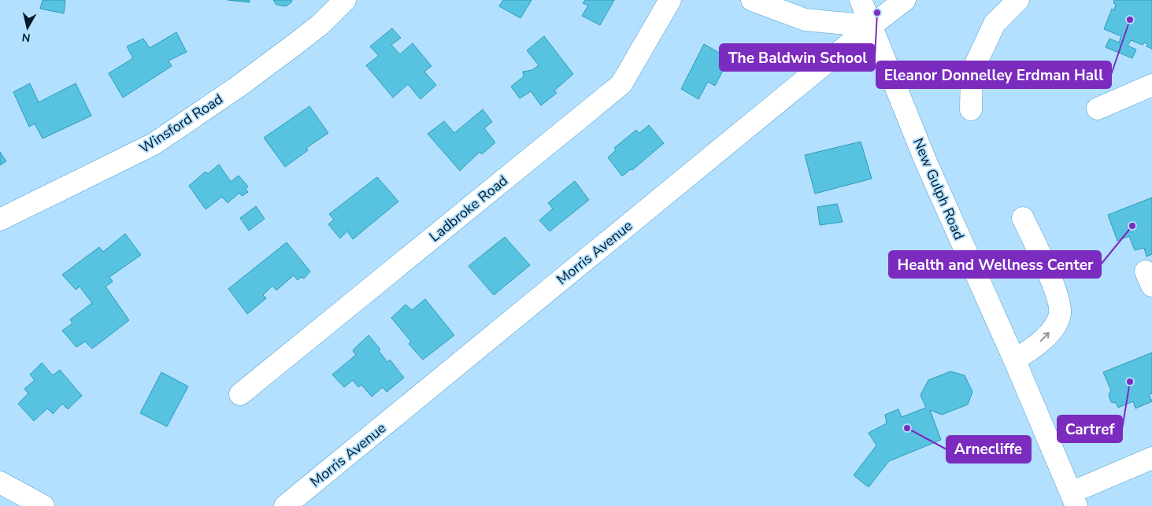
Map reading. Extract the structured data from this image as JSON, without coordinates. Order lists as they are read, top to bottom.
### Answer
{
  "streets": {
    "street": [
      "Winsford Road",
      "New Gulph Road",
      "Ladbroke Road",
      "Morris Avenue"
    ]
  },
  "crossings": [
    ["New Gulph Road", "Morris Avenue"]
  ],
  "places": [
    "The Baldwin School",
    "Eleanor Donnelley Erdman Hall",
    "Health and Wellness Center",
    "Cartref",
    "Arnecliffe"
  ],
  "north": "bottom"
}
